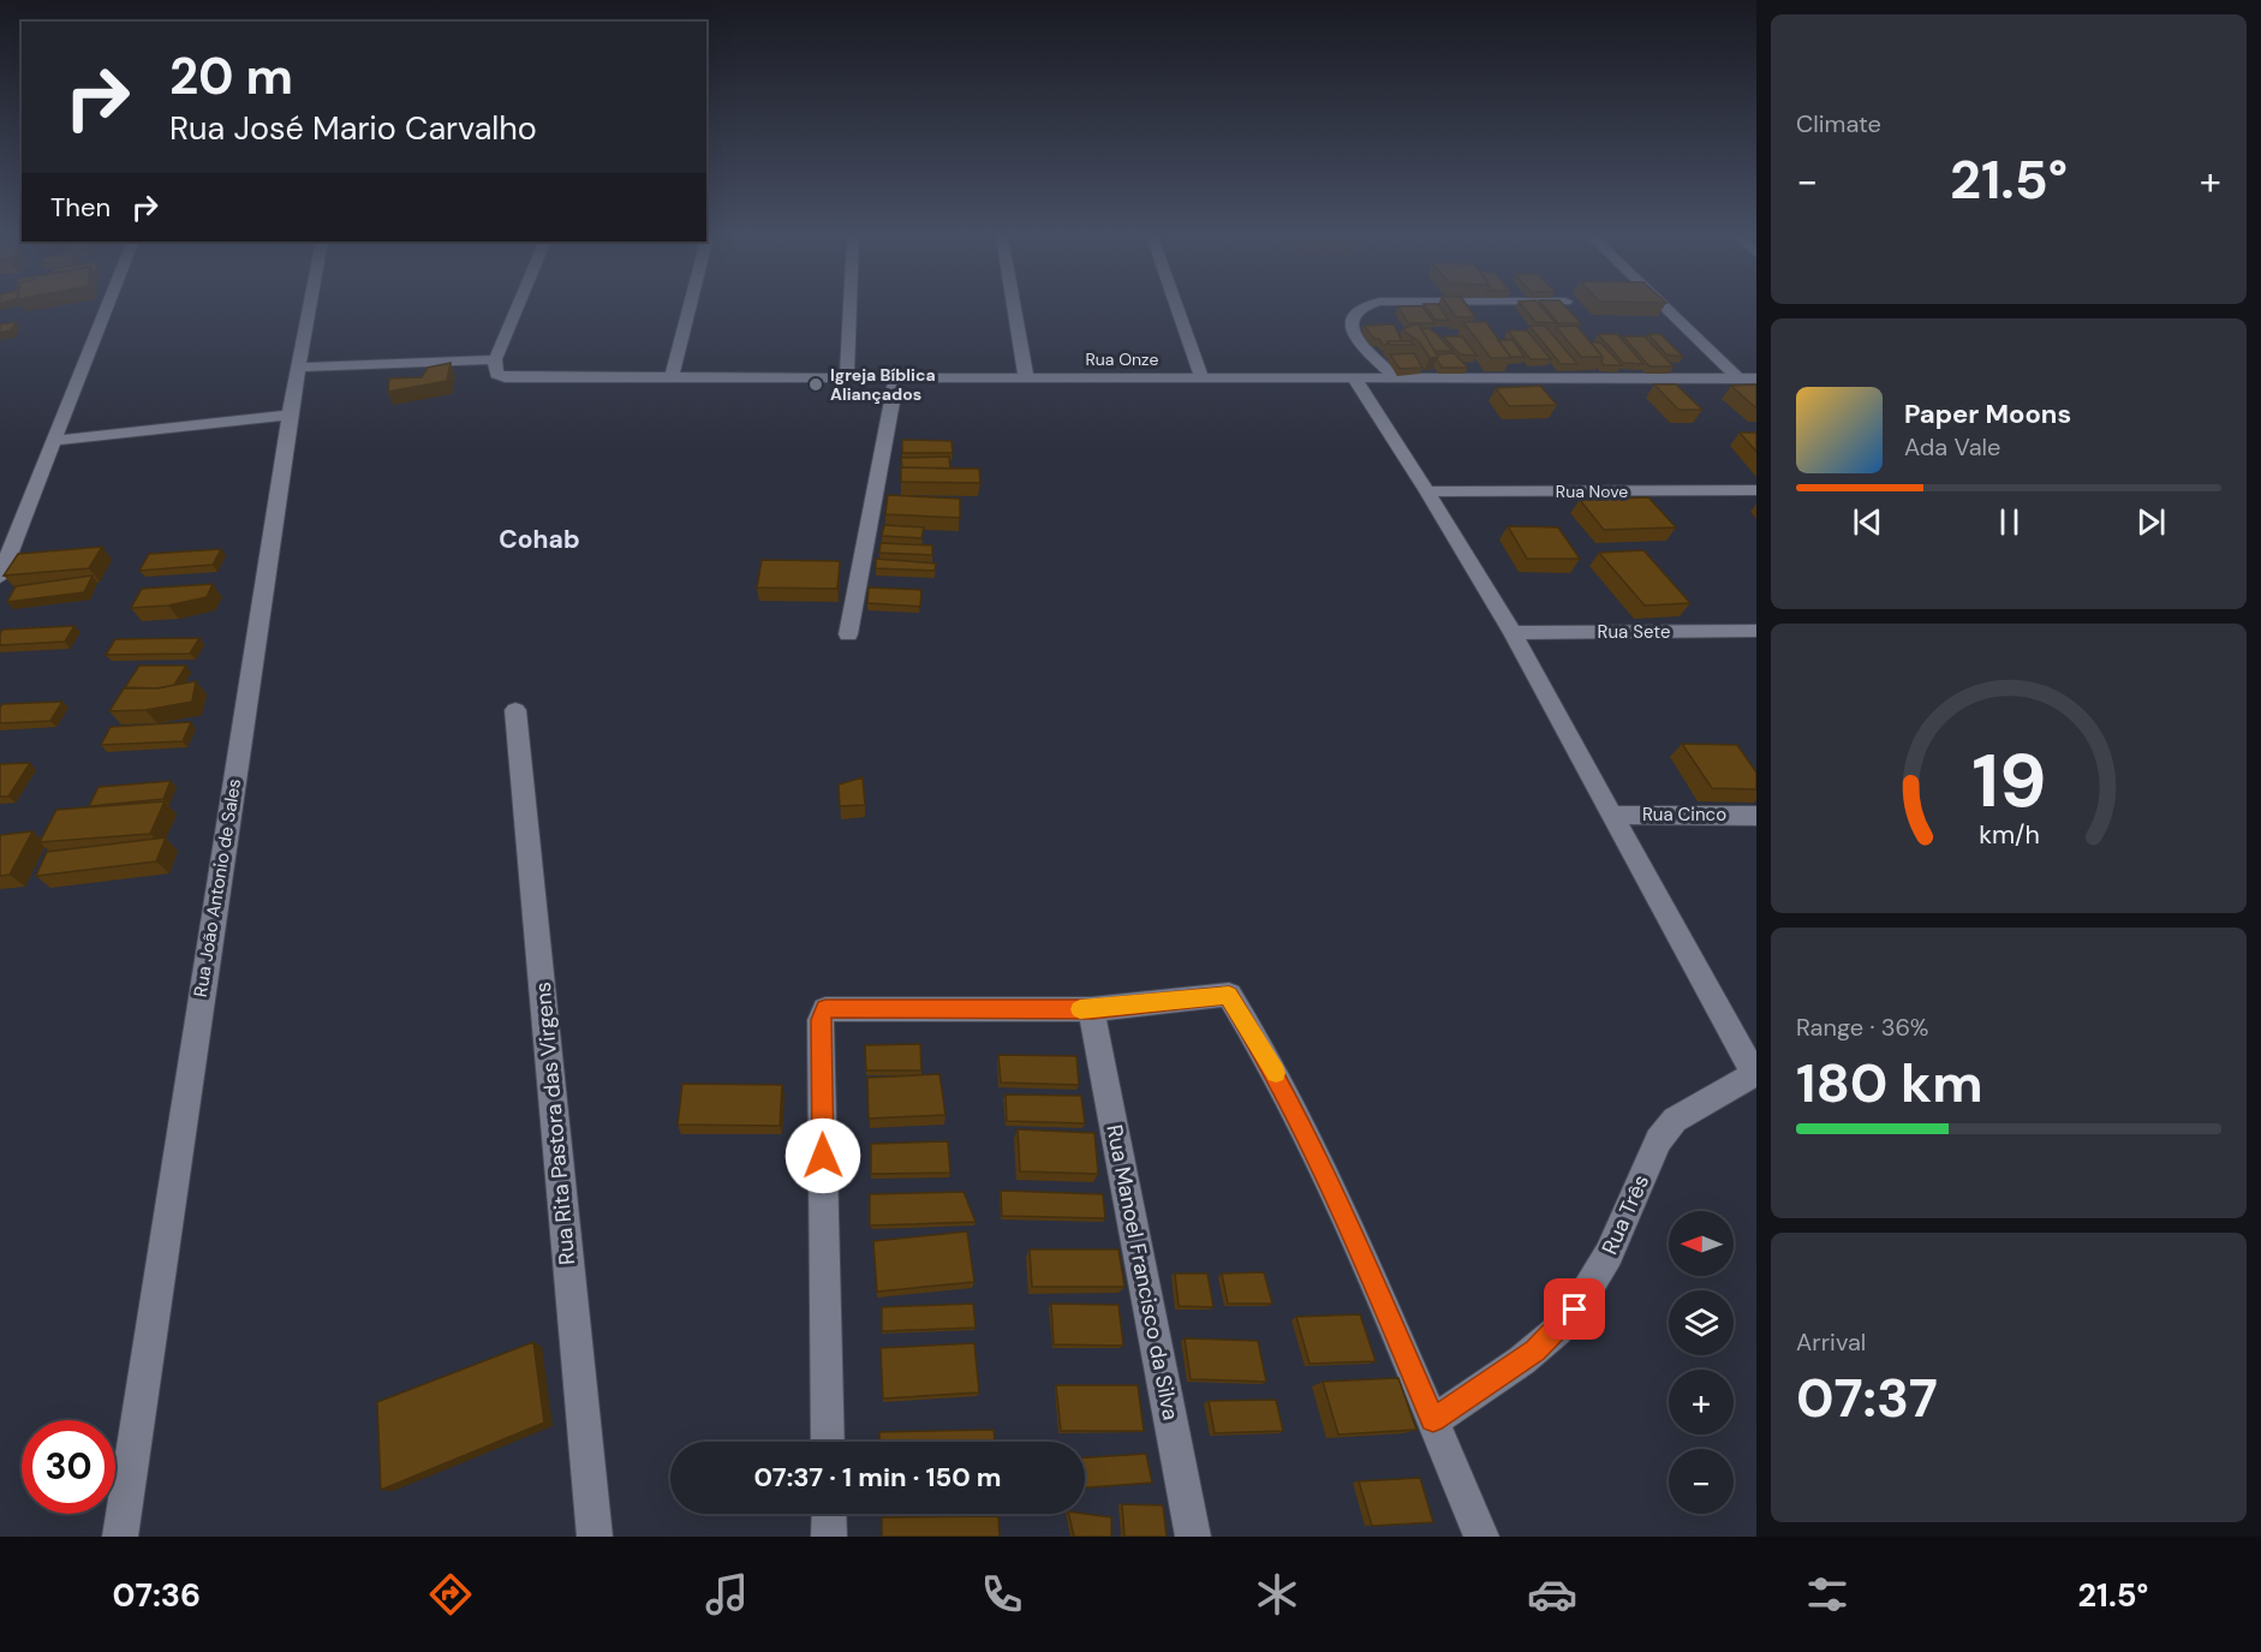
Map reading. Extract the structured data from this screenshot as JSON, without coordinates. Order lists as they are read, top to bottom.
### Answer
{
  "streets": {
    "street": [
      "Rua Onze",
      "Rua Nove",
      "Rua Sete",
      "Rua Cinco",
      "Rua João Antonio de Sales",
      "Rua Rita Pastora das Virgens",
      "Rua Três",
      "Rua Manoel Francisco da Silva"
    ]
  },
  "districts": ["Cohab"],
  "places": ["Igreja Bíblica Aliançados"],
  "north": "left",
  "page": {
    "tile": [
      "Climate",
      ["Range · 36%", "180 km"],
      ["Arrival", "07:37"]
    ],
    "turn": ["20 m", "Rua José Mario Carvalho"],
    "heat": ["−", "21.5°", "+"],
    "then": "Then",
    "song": ["Paper Moons", "Ada Vale"],
    "map_buttons": ["+", "−"],
    "limit": "30",
    "trip": "07:37 · 1 min · 150 m",
    "tabs": ["07:36", "21.5°"],
    "gauge": ["19", "km/h"]
  }
}
